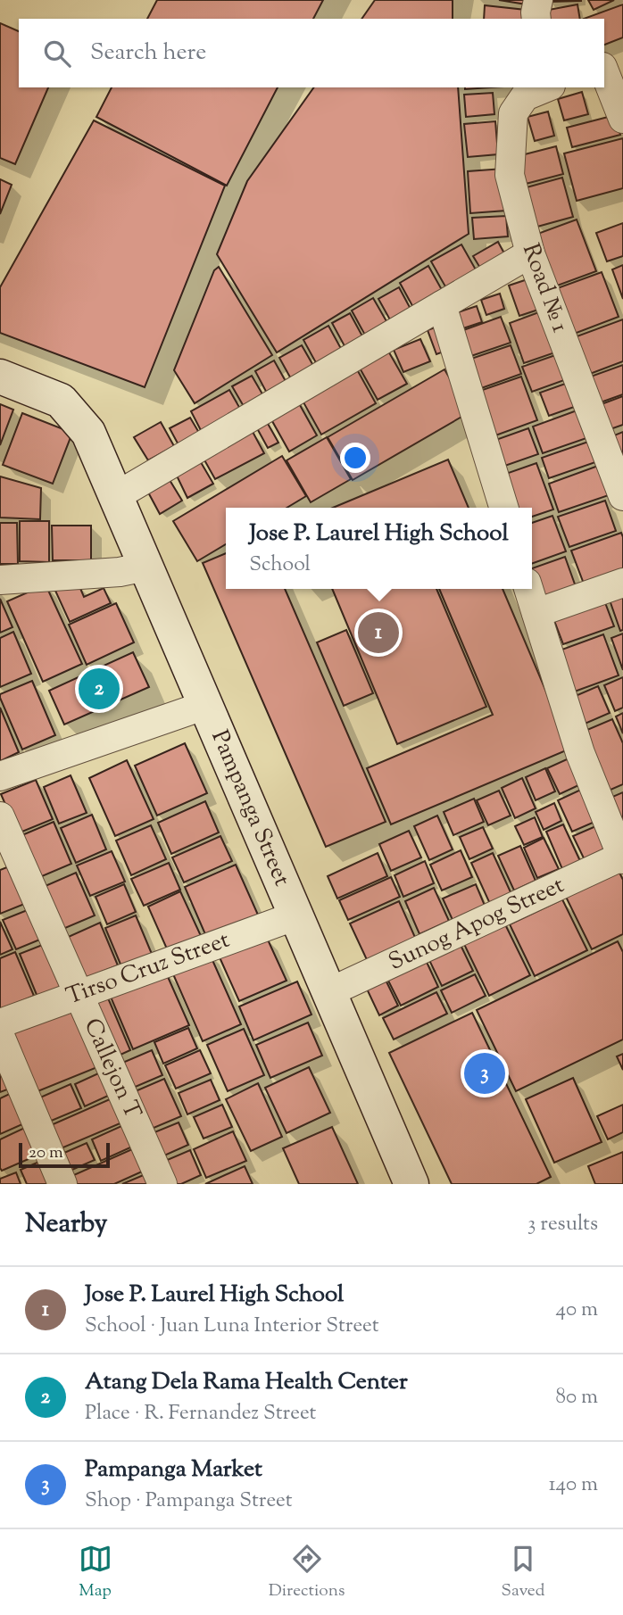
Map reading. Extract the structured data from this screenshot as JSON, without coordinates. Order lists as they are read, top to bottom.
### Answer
{
  "streets": {
    "street": [
      "Road № 1",
      "Pampanga Street",
      "Sunog Apog Street",
      "Tirso Cruz Street",
      "Callejon T"
    ]
  },
  "crossings": [
    ["Pampanga Street", "Sunog Apog Street"],
    ["Pampanga Street", "Tirso Cruz Street"],
    ["Tirso Cruz Street", "Callejon T"]
  ],
  "scale_bar": "20 m",
  "page": {
    "search": "Search here",
    "popup": ["Jose P. Laurel High School", "School"],
    "pins": ["1", "2", "3"],
    "scale": "20 m",
    "heading": ["Nearby", "3 results"],
    "list": [
      {
        "mark": "1",
        "name": "Jose P. Laurel High School",
        "note": "School · Juan Luna Interior Street",
        "value": "40 m"
      },
      {
        "mark": "2",
        "name": "Atang Dela Rama Health Center",
        "note": "Place · R. Fernandez Street",
        "value": "80 m"
      },
      {
        "mark": "3",
        "name": "Pampanga Market",
        "note": "Shop · Pampanga Street",
        "value": "140 m"
      }
    ],
    "nav": ["Map", "Directions", "Saved"]
  }
}
